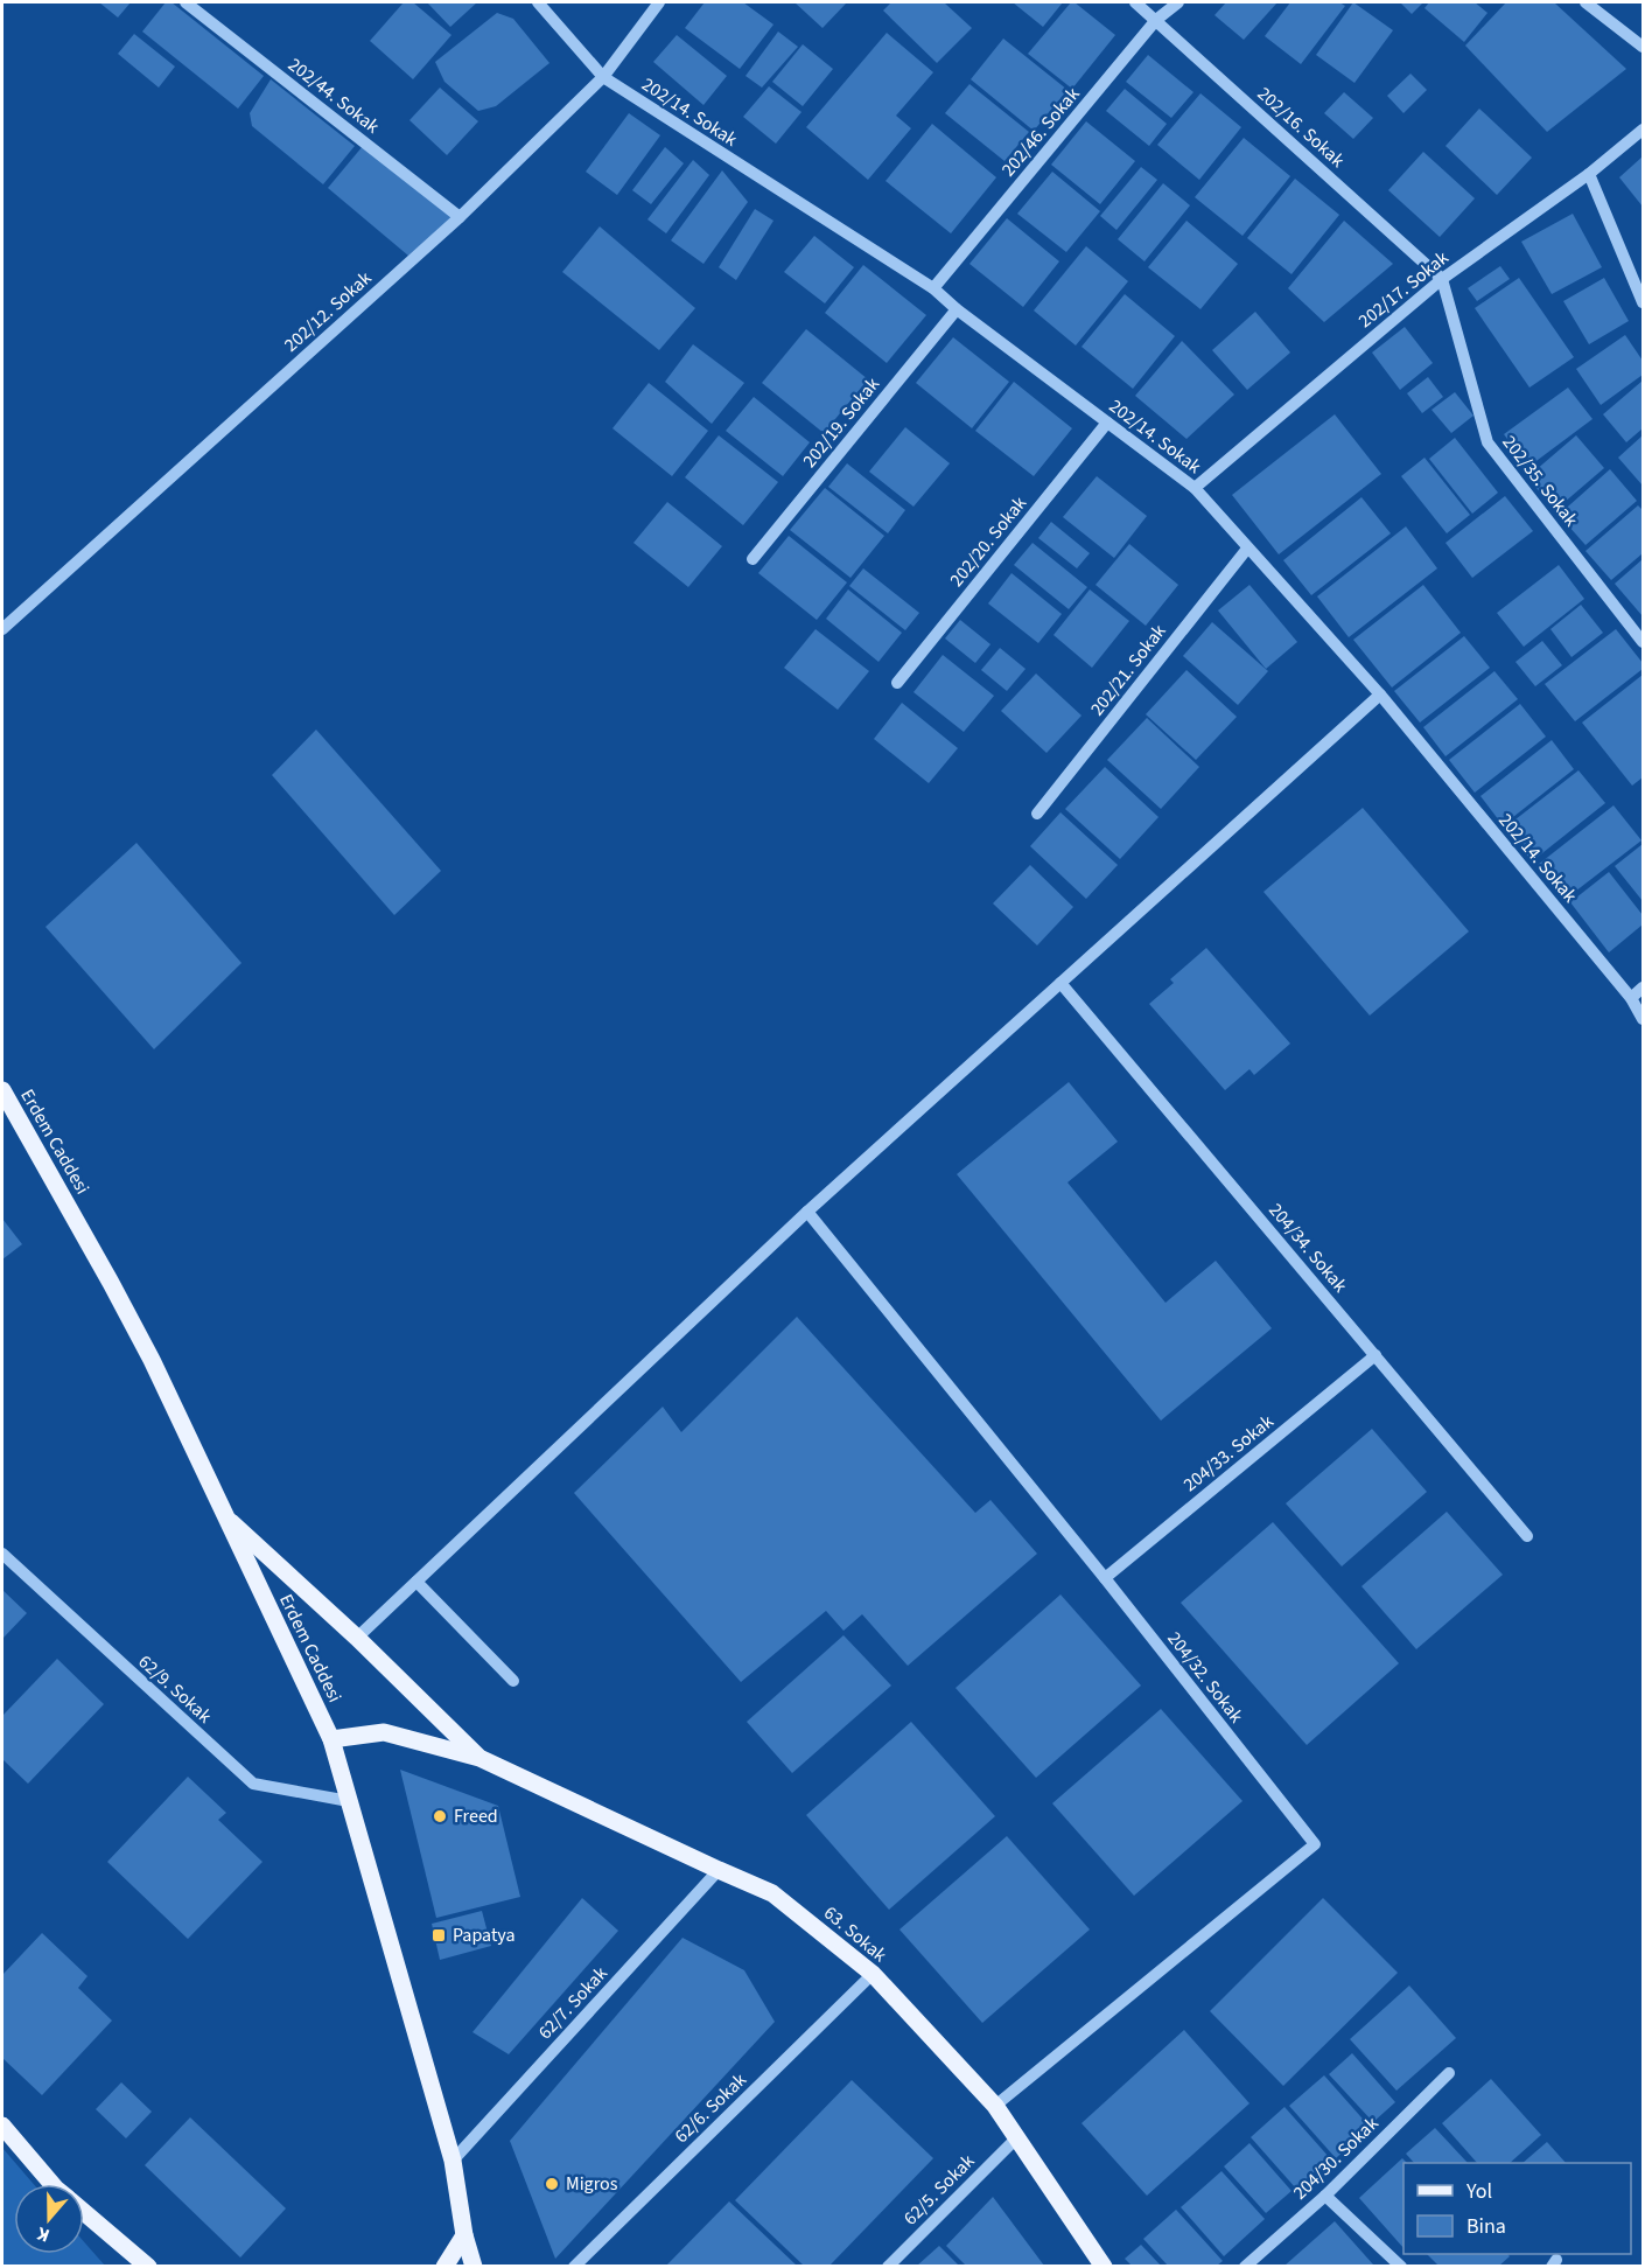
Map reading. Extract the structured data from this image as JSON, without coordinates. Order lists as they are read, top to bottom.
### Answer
{
  "streets": {
    "main road": ["Erdem Caddesi", "63. Sokak"],
    "street": [
      "202/44. Sokak",
      "202/14. Sokak",
      "202/16. Sokak",
      "202/46. Sokak",
      "202/17. Sokak",
      "202/12. Sokak",
      "202/19. Sokak",
      "202/35. Sokak",
      "202/20. Sokak",
      "202/21. Sokak",
      "204/34. Sokak",
      "204/33. Sokak",
      "204/32. Sokak",
      "62/9. Sokak",
      "62/7. Sokak",
      "62/6. Sokak",
      "204/30. Sokak",
      "62/5. Sokak"
    ]
  },
  "crossings": [
    ["202/44. Sokak", "202/12. Sokak"],
    ["202/14. Sokak", "202/46. Sokak"],
    ["202/14. Sokak", "202/17. Sokak"],
    ["202/14. Sokak", "202/12. Sokak"],
    ["202/14. Sokak", "202/19. Sokak"],
    ["202/14. Sokak", "202/20. Sokak"],
    ["202/14. Sokak", "202/21. Sokak"],
    ["202/16. Sokak", "202/46. Sokak"],
    ["202/16. Sokak", "202/17. Sokak"],
    ["202/16. Sokak", "202/35. Sokak"],
    ["202/17. Sokak", "202/35. Sokak"],
    ["Erdem Caddesi", "62/9. Sokak"],
    ["Erdem Caddesi", "62/7. Sokak"],
    ["204/34. Sokak", "204/33. Sokak"],
    ["204/33. Sokak", "204/32. Sokak"],
    ["204/32. Sokak", "63. Sokak"],
    ["63. Sokak", "62/7. Sokak"],
    ["63. Sokak", "62/6. Sokak"],
    ["63. Sokak", "62/5. Sokak"]
  ],
  "places": {
    "other": ["Freed", "Migros"],
    "transit": ["Papatya"]
  },
  "legend": ["Yol", "Bina"],
  "north": "bottom"
}
